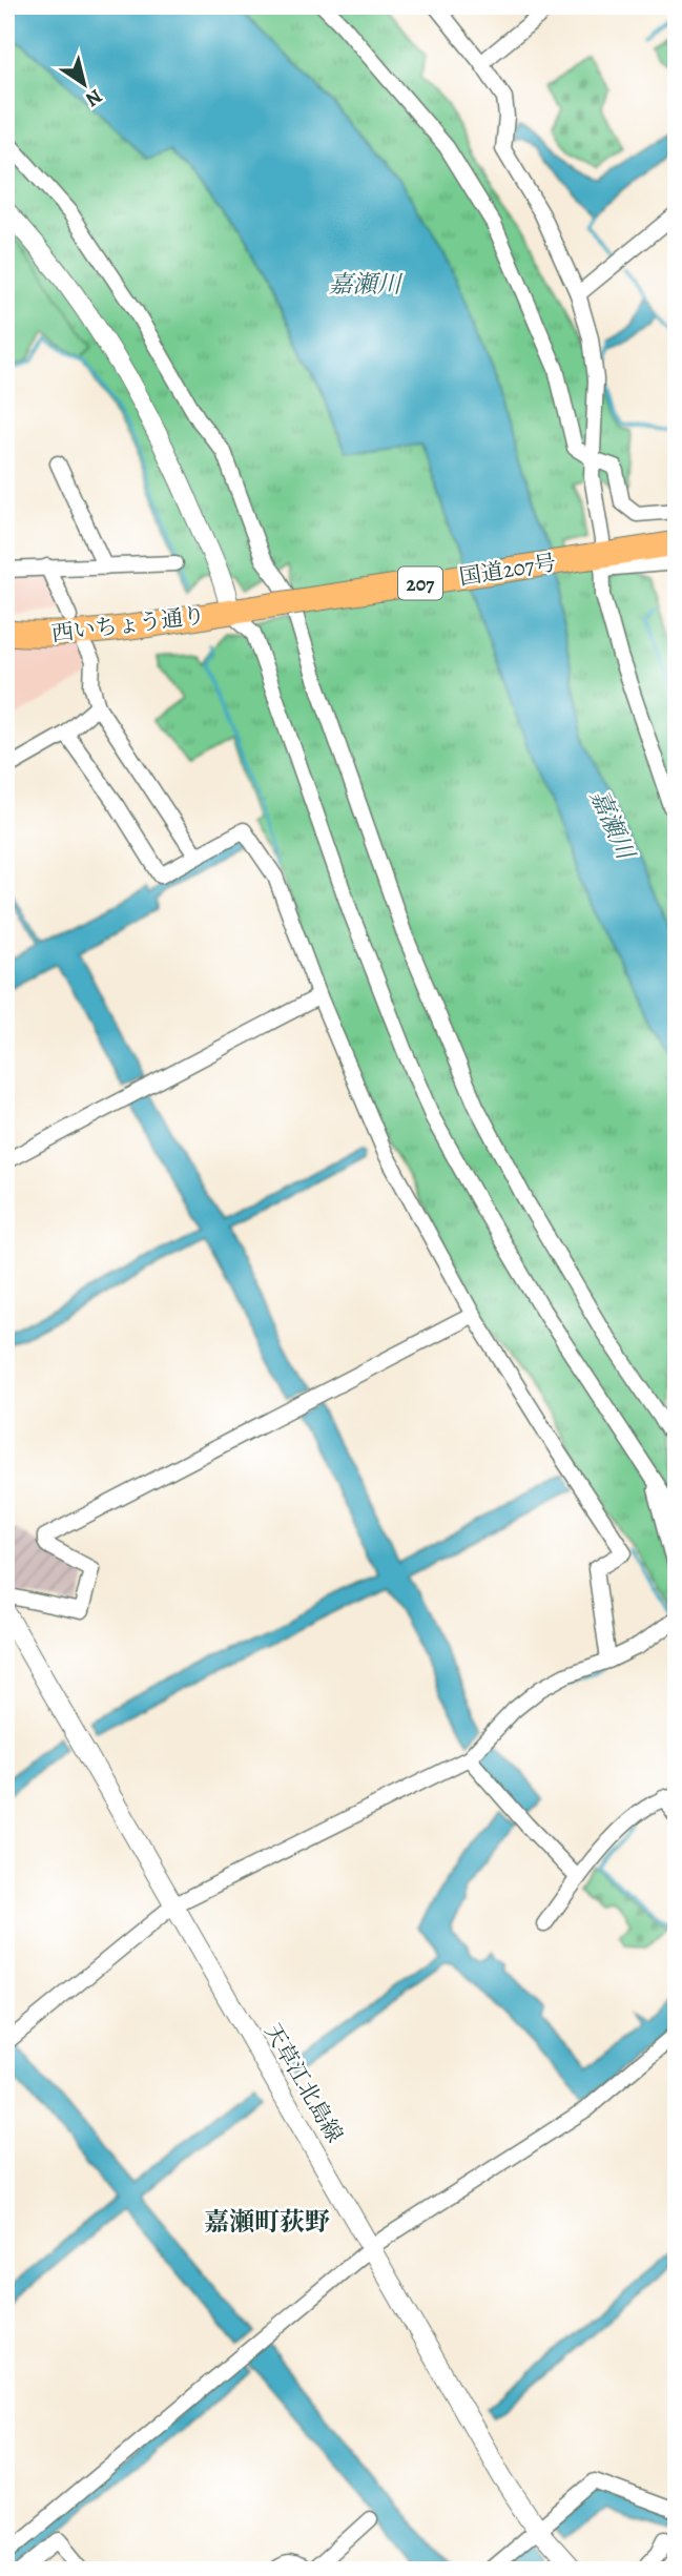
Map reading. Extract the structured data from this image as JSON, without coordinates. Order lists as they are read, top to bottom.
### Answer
{
  "streets": {
    "highway": ["国道207号", "207", "西いちょう通り"],
    "street": ["天草江北島線"]
  },
  "crossings": [
    ["国道207号", "西いちょう通り"]
  ],
  "districts": ["嘉瀬町荻野"],
  "water": ["嘉瀬川"],
  "north": "bottom right"
}
